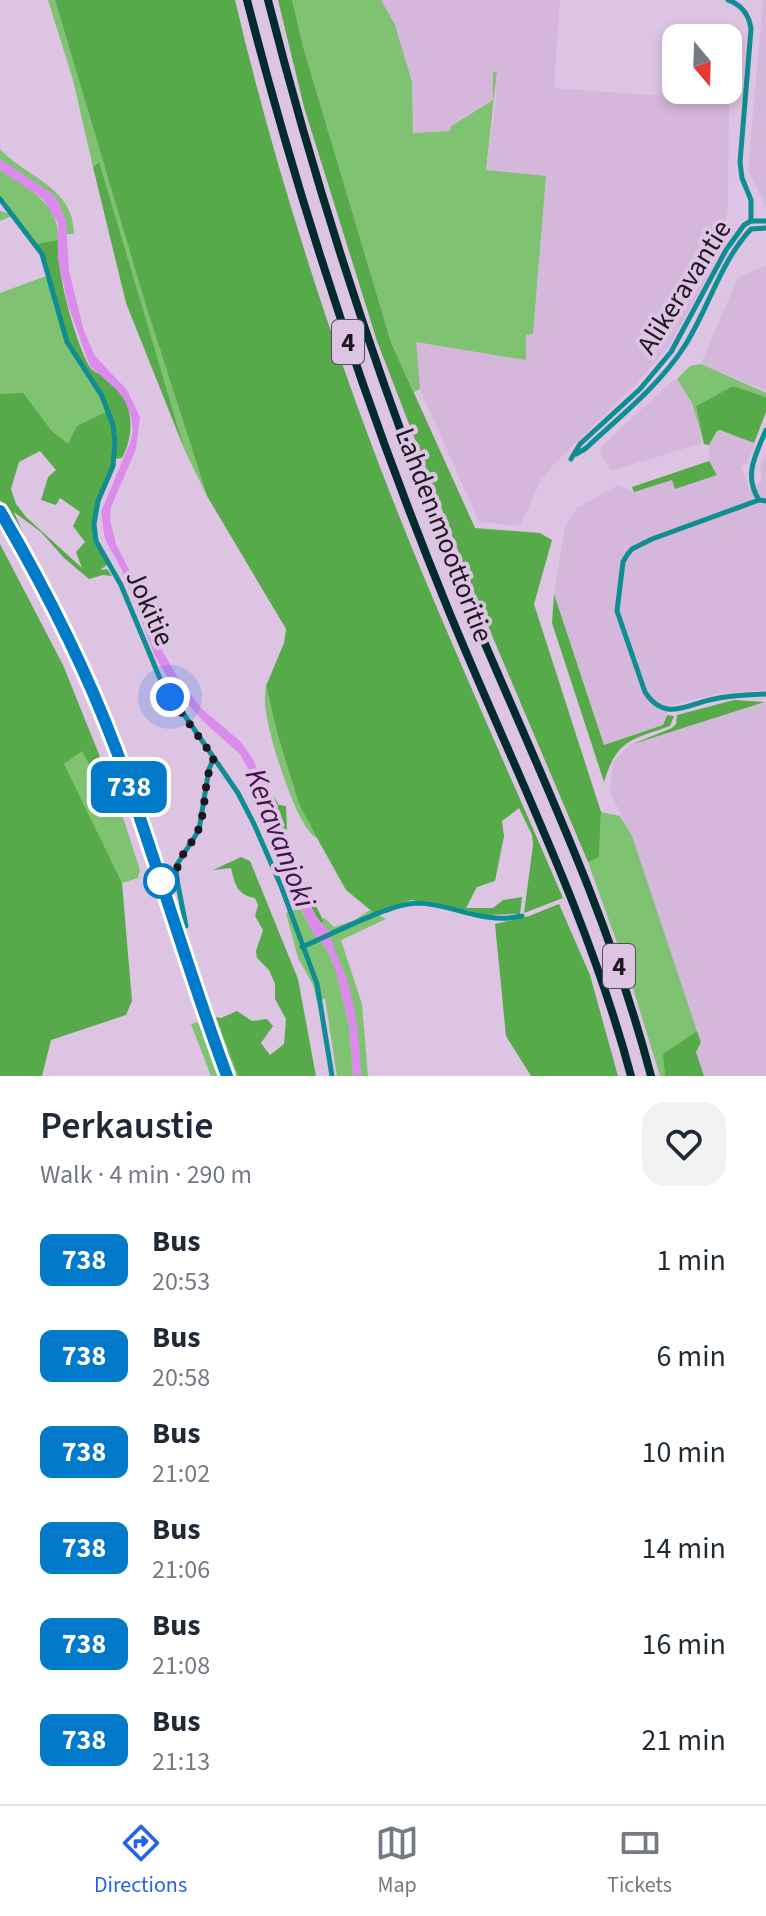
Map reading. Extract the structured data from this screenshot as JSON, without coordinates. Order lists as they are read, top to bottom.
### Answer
{
  "streets": {
    "highway": ["4", "Lahden moottoritie"],
    "street": ["Alikeravantie", "Jokitie"]
  },
  "water": ["Keravanjoki"],
  "lines": ["bus line 738"],
  "north": "bottom",
  "page": {
    "on_map": "738",
    "heading": ["Perkaustie", "Walk · 4 min · 290 m"],
    "list": [
      {
        "mark": "738",
        "name": "Bus",
        "note": "20:53",
        "value": "1 min"
      },
      {
        "mark": "738",
        "name": "Bus",
        "note": "20:58",
        "value": "6 min"
      },
      {
        "mark": "738",
        "name": "Bus",
        "note": "21:02",
        "value": "10 min"
      },
      {
        "mark": "738",
        "name": "Bus",
        "note": "21:06",
        "value": "14 min"
      },
      {
        "mark": "738",
        "name": "Bus",
        "note": "21:08",
        "value": "16 min"
      },
      {
        "mark": "738",
        "name": "Bus",
        "note": "21:13",
        "value": "21 min"
      }
    ],
    "tabs": ["Directions", "Map", "Tickets"]
  }
}
